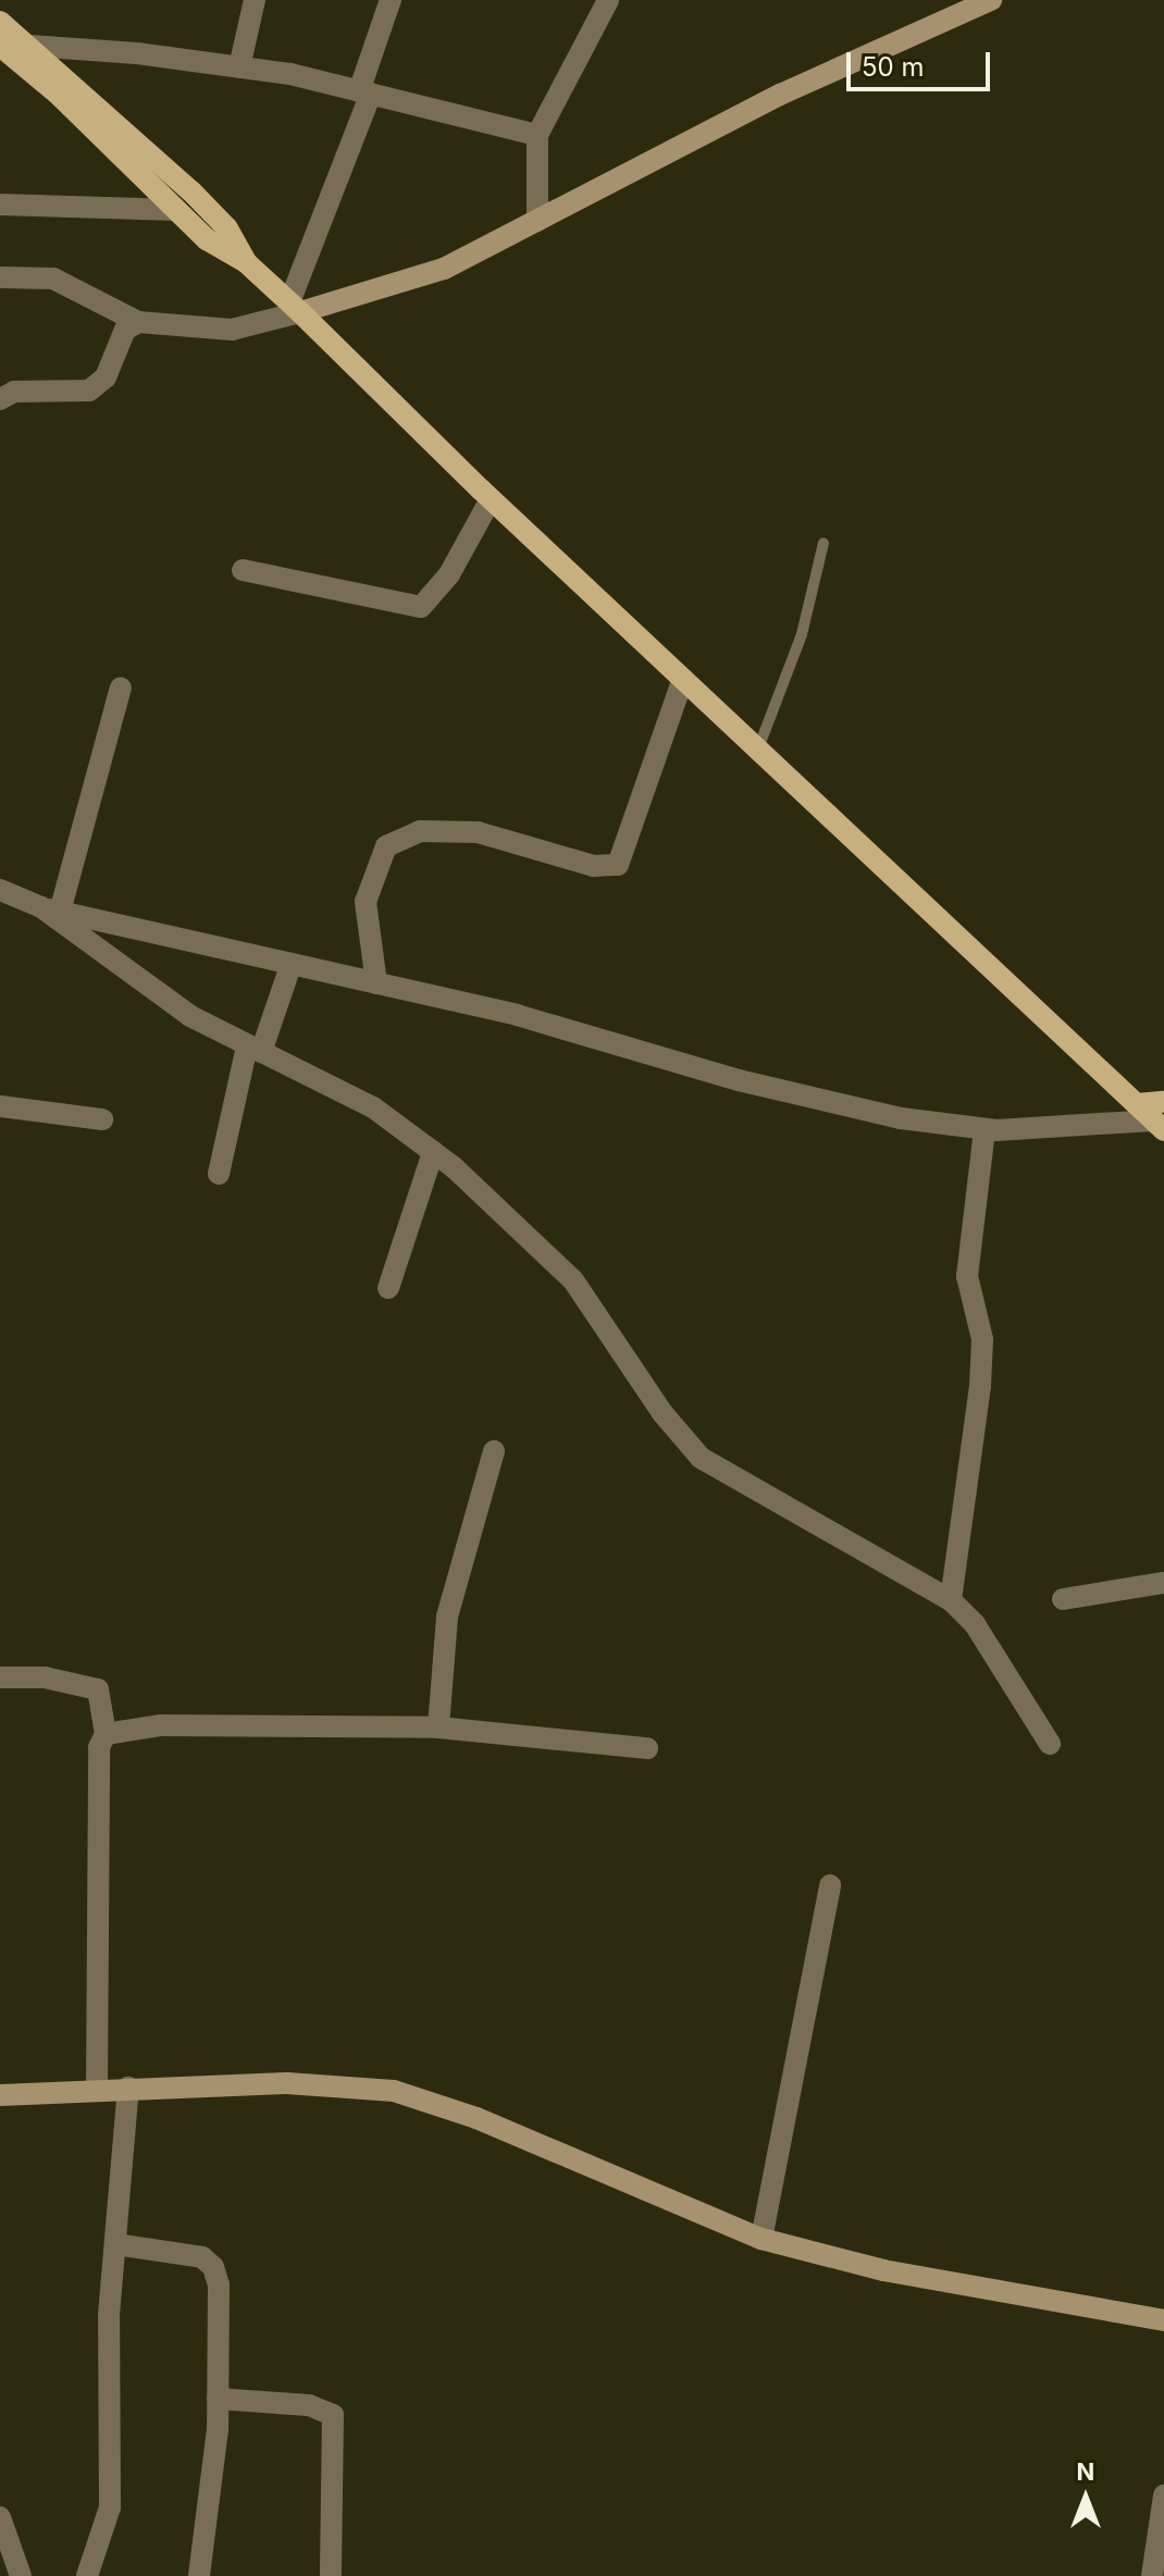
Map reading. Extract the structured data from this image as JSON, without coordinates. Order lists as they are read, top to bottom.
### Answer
{
  "scale_bar": "50 m",
  "north": "top"
}
